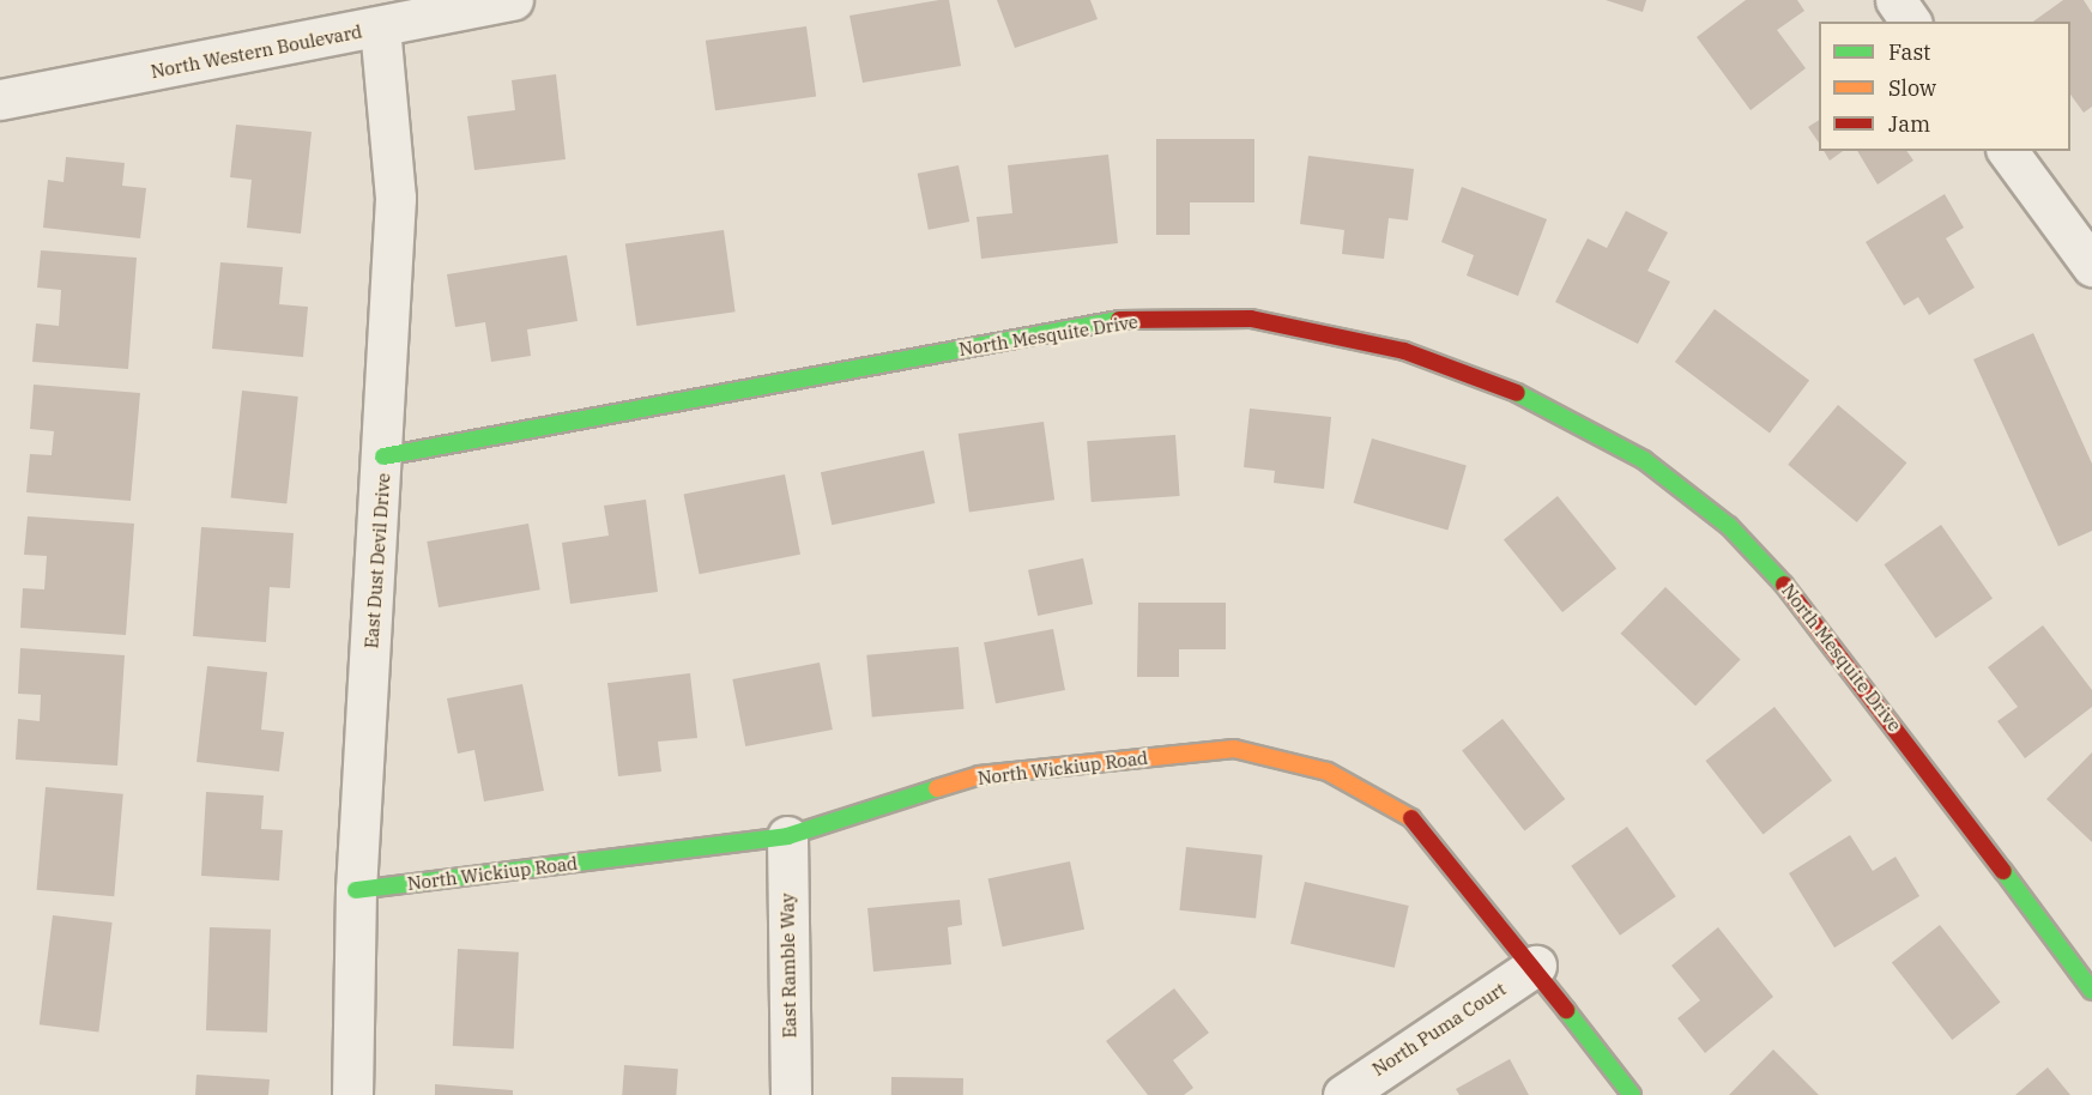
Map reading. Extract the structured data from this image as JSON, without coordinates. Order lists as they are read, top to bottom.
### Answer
{
  "streets": {
    "street": [
      "North Western Boulevard",
      "North Mesquite Drive",
      "East Dust Devil Drive",
      "North Wickiup Road",
      "East Ramble Way",
      "North Puma Court"
    ]
  },
  "crossings": [
    ["North Western Boulevard", "East Dust Devil Drive"],
    ["North Mesquite Drive", "East Dust Devil Drive"],
    ["East Dust Devil Drive", "North Wickiup Road"],
    ["North Wickiup Road", "East Ramble Way"],
    ["North Wickiup Road", "North Puma Court"]
  ],
  "legend": ["Fast", "Slow", "Jam"]
}
